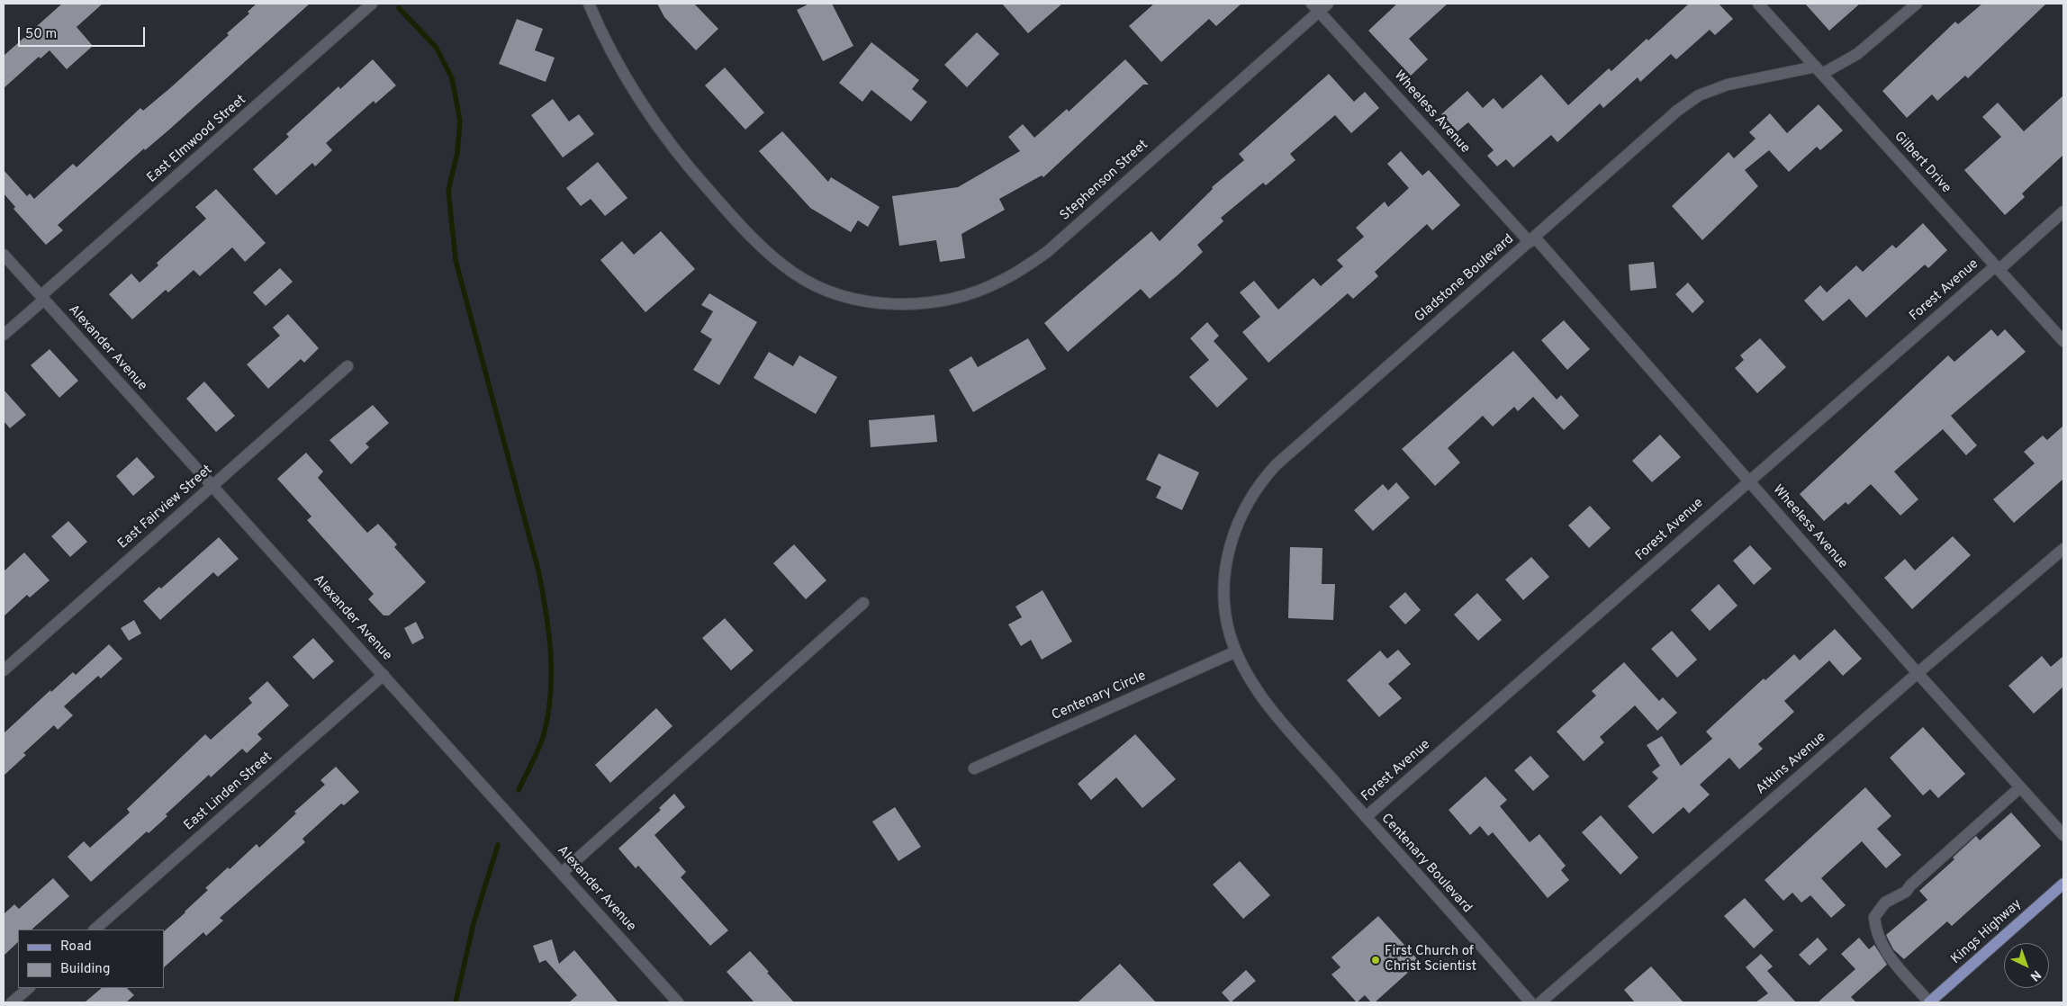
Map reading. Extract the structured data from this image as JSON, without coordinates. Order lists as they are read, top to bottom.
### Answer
{
  "streets": {
    "main road": ["Kings Highway"],
    "street": [
      "Wheeless Avenue",
      "East Elmwood Street",
      "Gilbert Drive",
      "Stephenson Street",
      "Gladstone Boulevard",
      "Forest Avenue",
      "Alexander Avenue",
      "East Fairview Street",
      "Centenary Circle",
      "Atkins Avenue",
      "East Linden Street",
      "Centenary Boulevard"
    ]
  },
  "crossings": [
    ["Wheeless Avenue", "Stephenson Street"],
    ["Wheeless Avenue", "Gladstone Boulevard"],
    ["Wheeless Avenue", "Forest Avenue"],
    ["Wheeless Avenue", "Atkins Avenue"],
    ["East Elmwood Street", "Alexander Avenue"],
    ["Gilbert Drive", "Gladstone Boulevard"],
    ["Gilbert Drive", "Forest Avenue"],
    ["Gladstone Boulevard", "Centenary Boulevard"],
    ["Forest Avenue", "Centenary Boulevard"],
    ["Alexander Avenue", "East Fairview Street"],
    ["Alexander Avenue", "East Linden Street"],
    ["Centenary Circle", "Centenary Boulevard"]
  ],
  "places": ["First Church of Christ Scientist"],
  "legend": ["Road", "Building"],
  "scale_bar": "50 m",
  "north": "bottom right"
}
